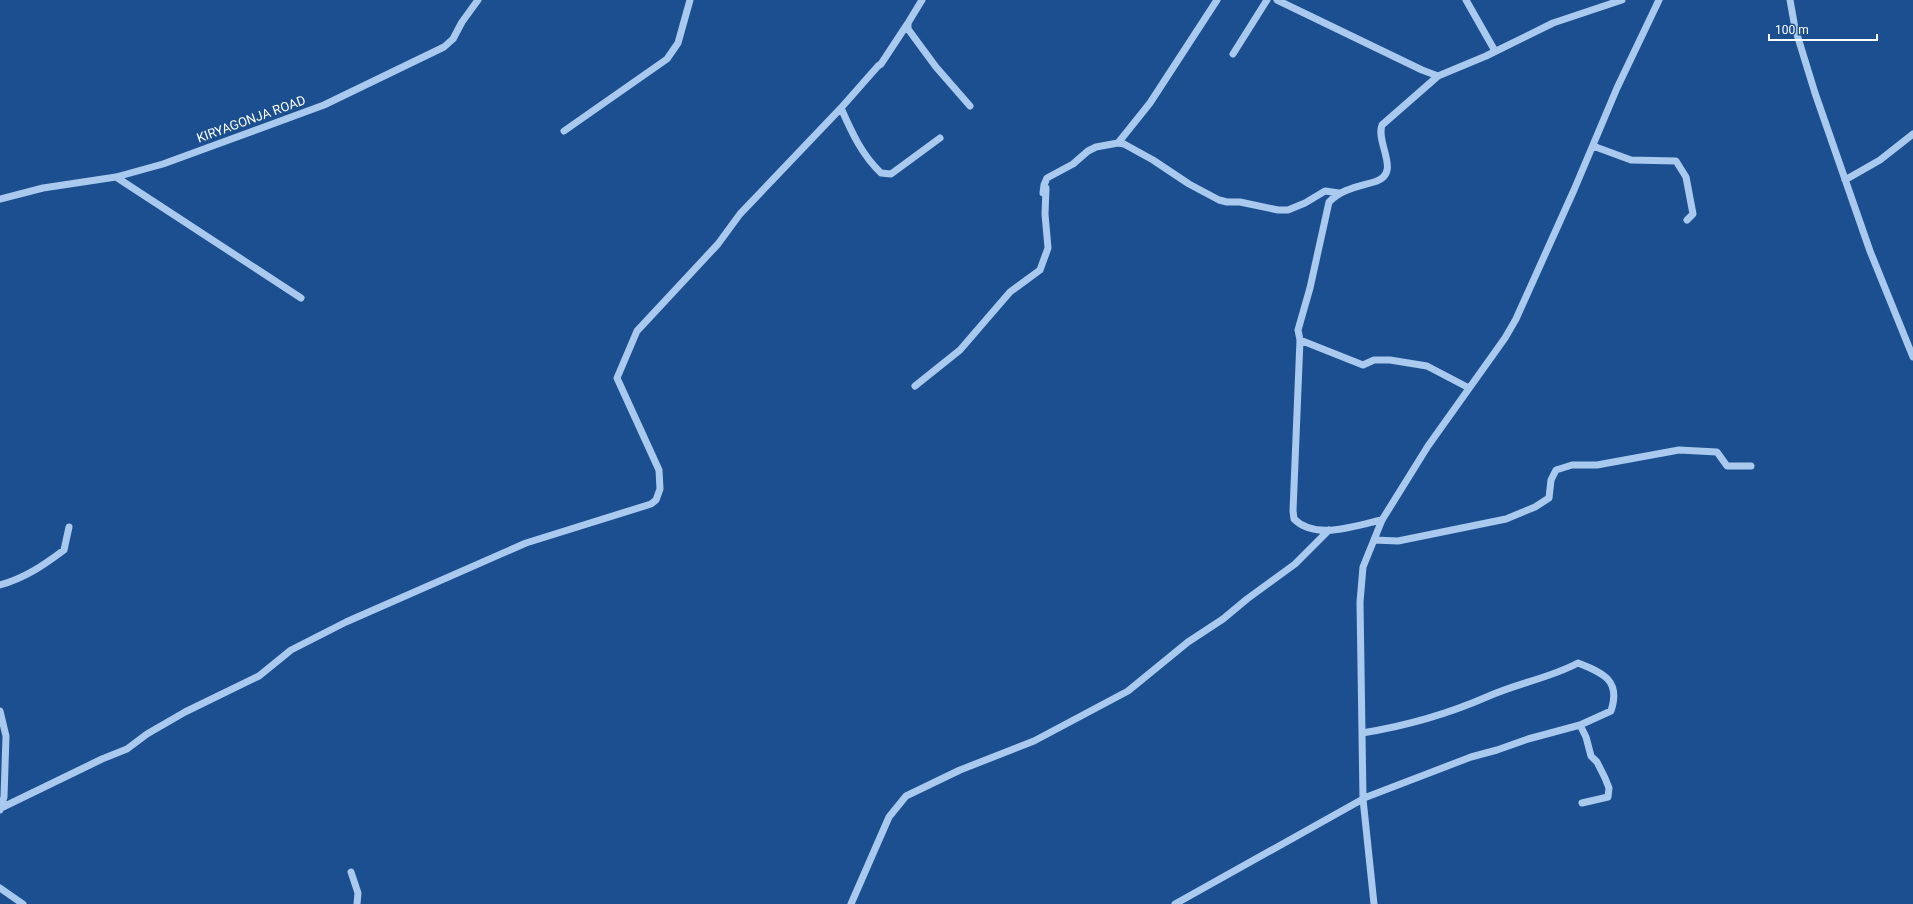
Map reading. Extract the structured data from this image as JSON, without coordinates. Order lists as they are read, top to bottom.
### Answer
{
  "streets": {
    "street": ["KIRYAGONJA ROAD"]
  },
  "scale_bar": "100 m"
}
